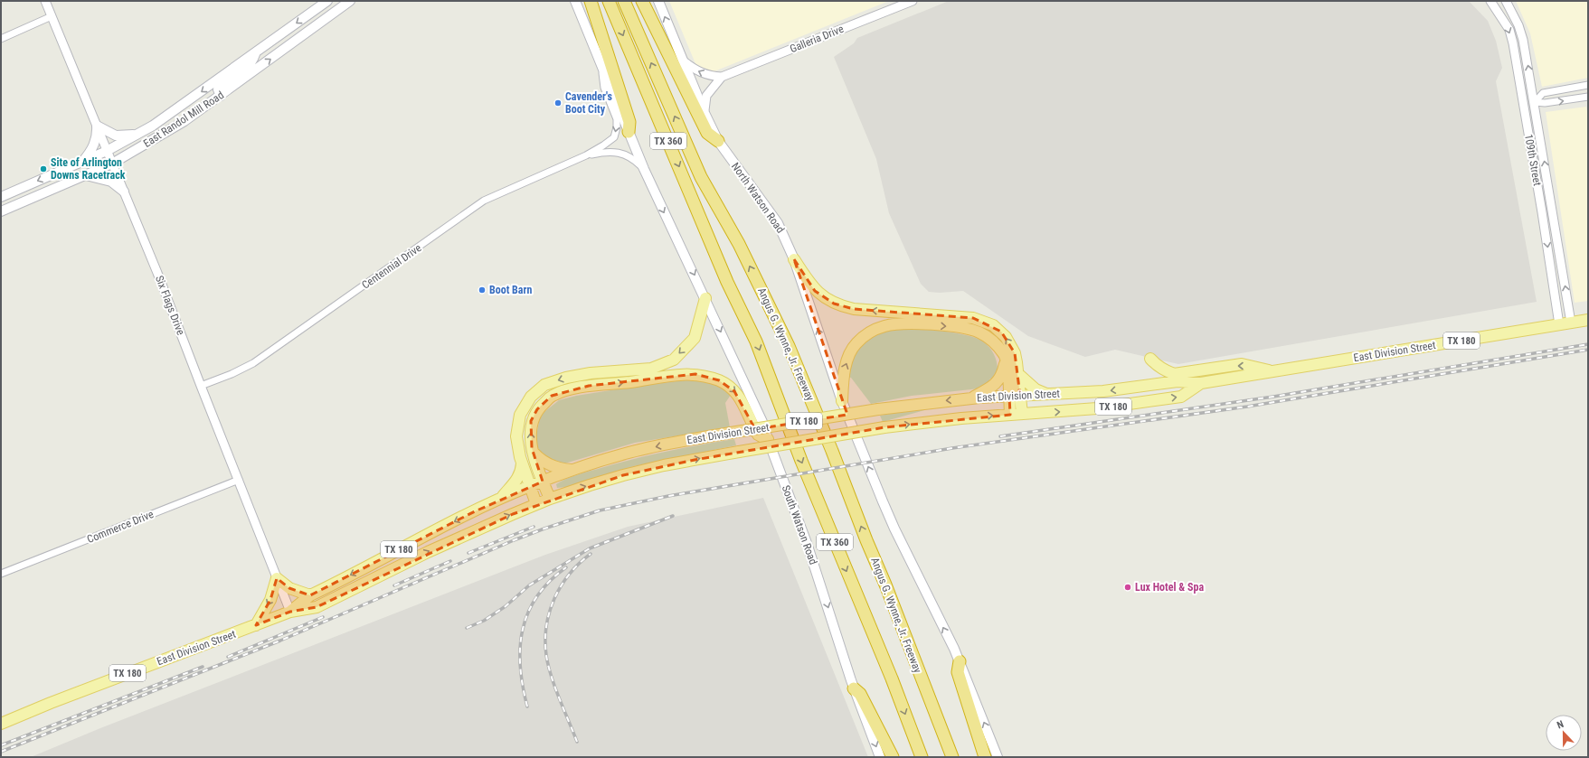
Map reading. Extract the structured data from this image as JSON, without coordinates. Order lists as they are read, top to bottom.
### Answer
{
  "streets": {
    "highway": ["TX 360", "Angus G. Wynne, Jr. Freeway"],
    "main road": [
      "East Randol Mill Road",
      "North Watson Road",
      "TX 180",
      "East Division Street",
      "South Watson Road"
    ],
    "street": [
      "Galleria Drive",
      "109th Street",
      "Centennial Drive",
      "Six Flags Drive",
      "Commerce Drive"
    ]
  },
  "crossings": [
    ["East Randol Mill Road", "Six Flags Drive"],
    ["109th Street", "East Division Street"],
    ["Centennial Drive", "Six Flags Drive"],
    ["Six Flags Drive", "East Division Street"],
    ["Six Flags Drive", "Commerce Drive"]
  ],
  "one_way": ["South Watson Road"],
  "places": [
    "Cavender's Boot City",
    "Site of Arlington Downs Racetrack",
    "Boot Barn",
    "Lux Hotel & Spa"
  ],
  "north": "top"
}
